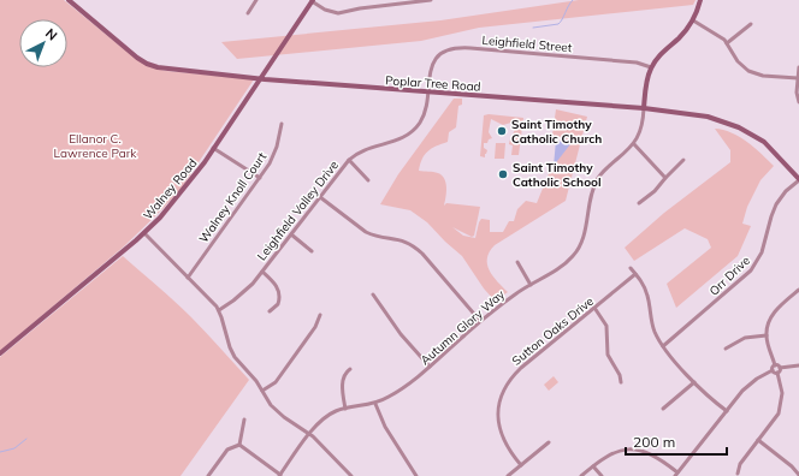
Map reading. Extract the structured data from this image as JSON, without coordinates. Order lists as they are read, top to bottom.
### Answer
{
  "streets": {
    "main road": ["Poplar Tree Road", "Walney Road"],
    "street": [
      "Leighfield Street",
      "Walney Knoll Court",
      "Leighfield Valley Drive",
      "Orr Drive",
      "Autumn Glory Way",
      "Sutton Oaks Drive"
    ]
  },
  "crossings": [
    ["Leighfield Street", "Poplar Tree Road"],
    ["Leighfield Street", "Leighfield Valley Drive"],
    ["Poplar Tree Road", "Walney Road"],
    ["Poplar Tree Road", "Leighfield Valley Drive"],
    ["Poplar Tree Road", "Orr Drive"]
  ],
  "parks": ["Ellanor C. Lawrence Park"],
  "places": ["Saint Timothy Catholic Church", "Saint Timothy Catholic School"],
  "scale_bar": "200 m",
  "north": "top right"
}
